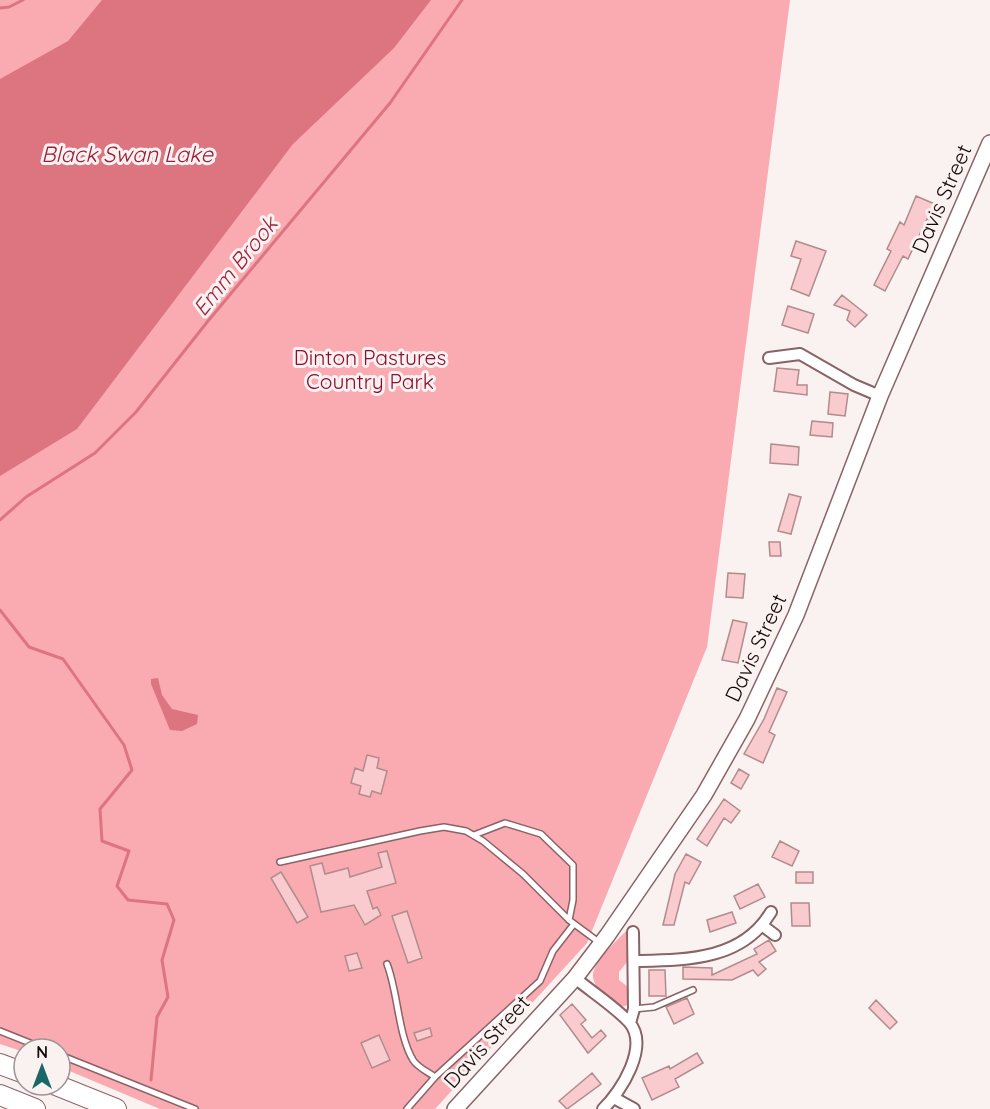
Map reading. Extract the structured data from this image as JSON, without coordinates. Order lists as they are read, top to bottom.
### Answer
{
  "streets": {
    "main road": ["Davis Street"]
  },
  "water": ["Black Swan Lake", "Emm Brook"],
  "parks": ["Dinton Pastures Country Park"],
  "north": "top"
}
